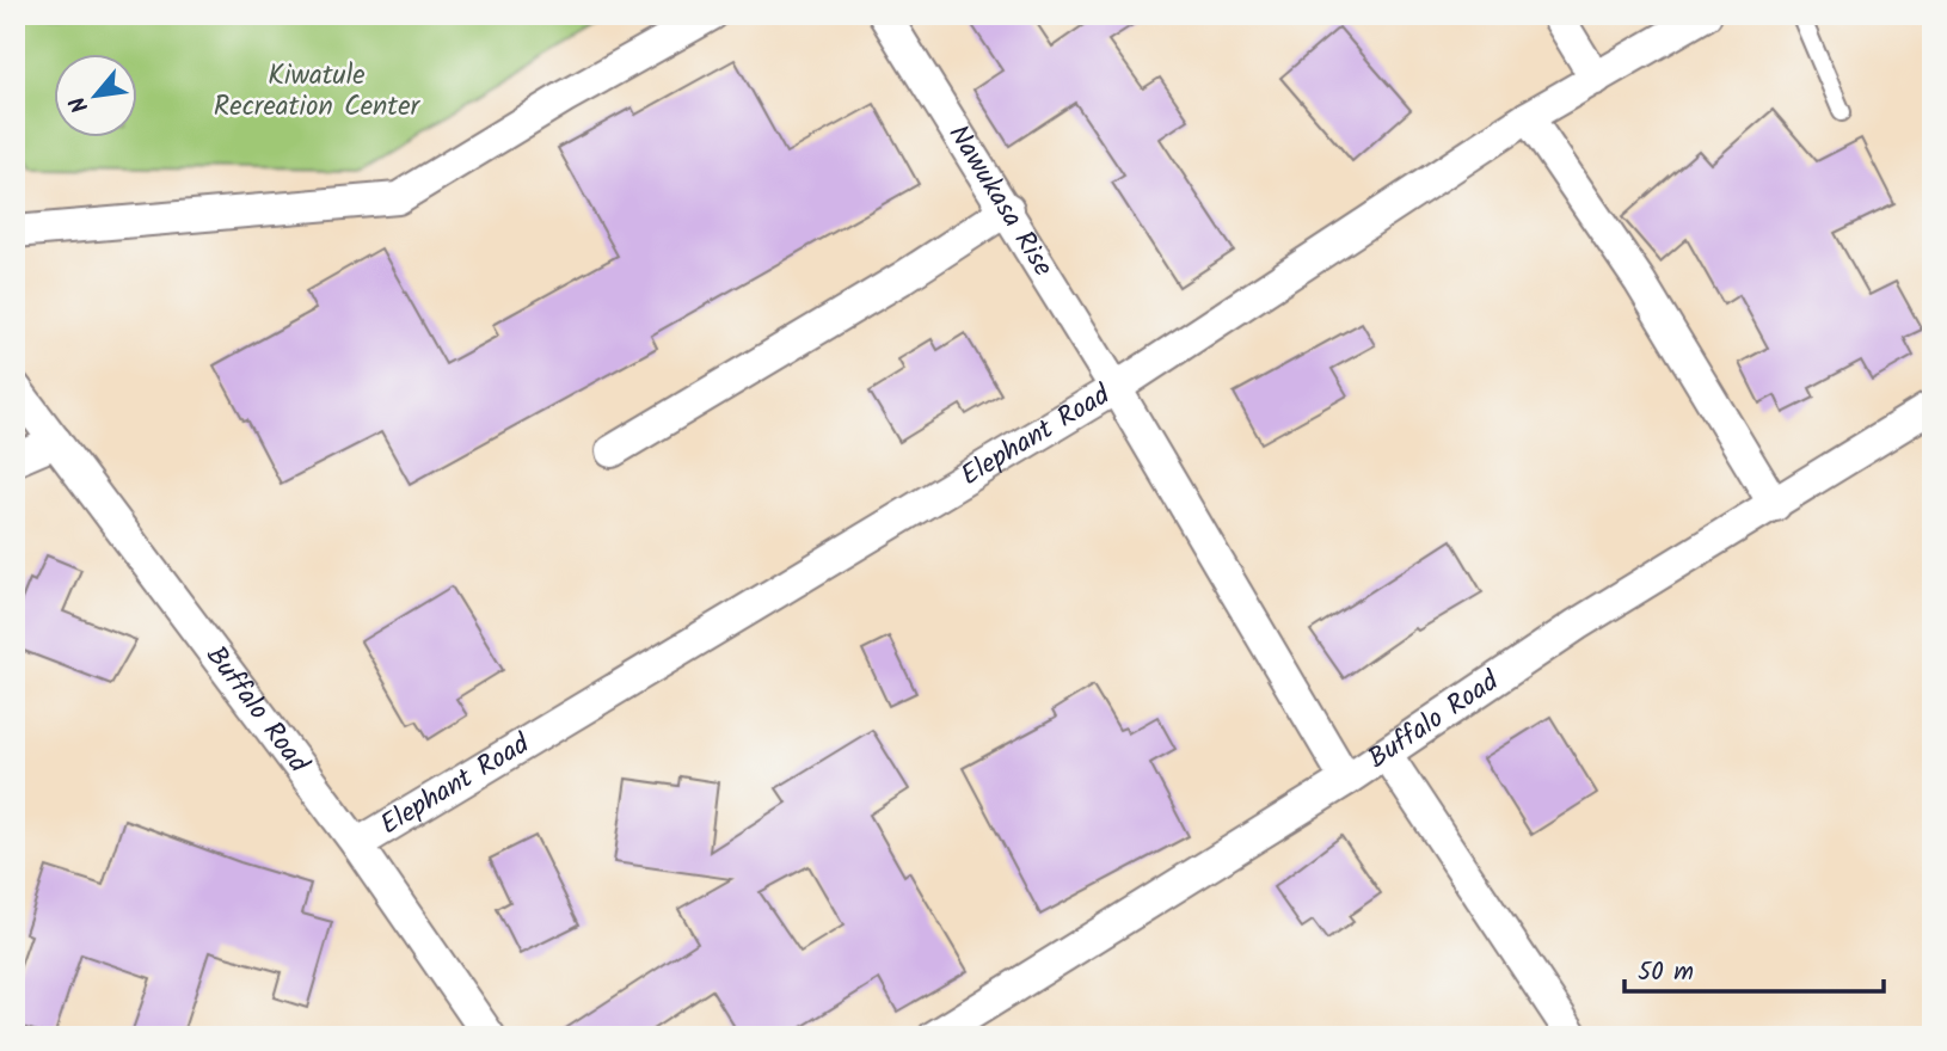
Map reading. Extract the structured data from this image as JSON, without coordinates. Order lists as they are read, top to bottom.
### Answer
{
  "streets": {
    "street": ["Nawukasa Rise", "Elephant Road", "Buffalo Road"]
  },
  "crossings": [
    ["Nawukasa Rise", "Elephant Road"],
    ["Nawukasa Rise", "Buffalo Road"],
    ["Elephant Road", "Buffalo Road"]
  ],
  "parks": ["Kiwatule Recreation Center"],
  "scale_bar": "50 m",
  "north": "bottom left"
}
